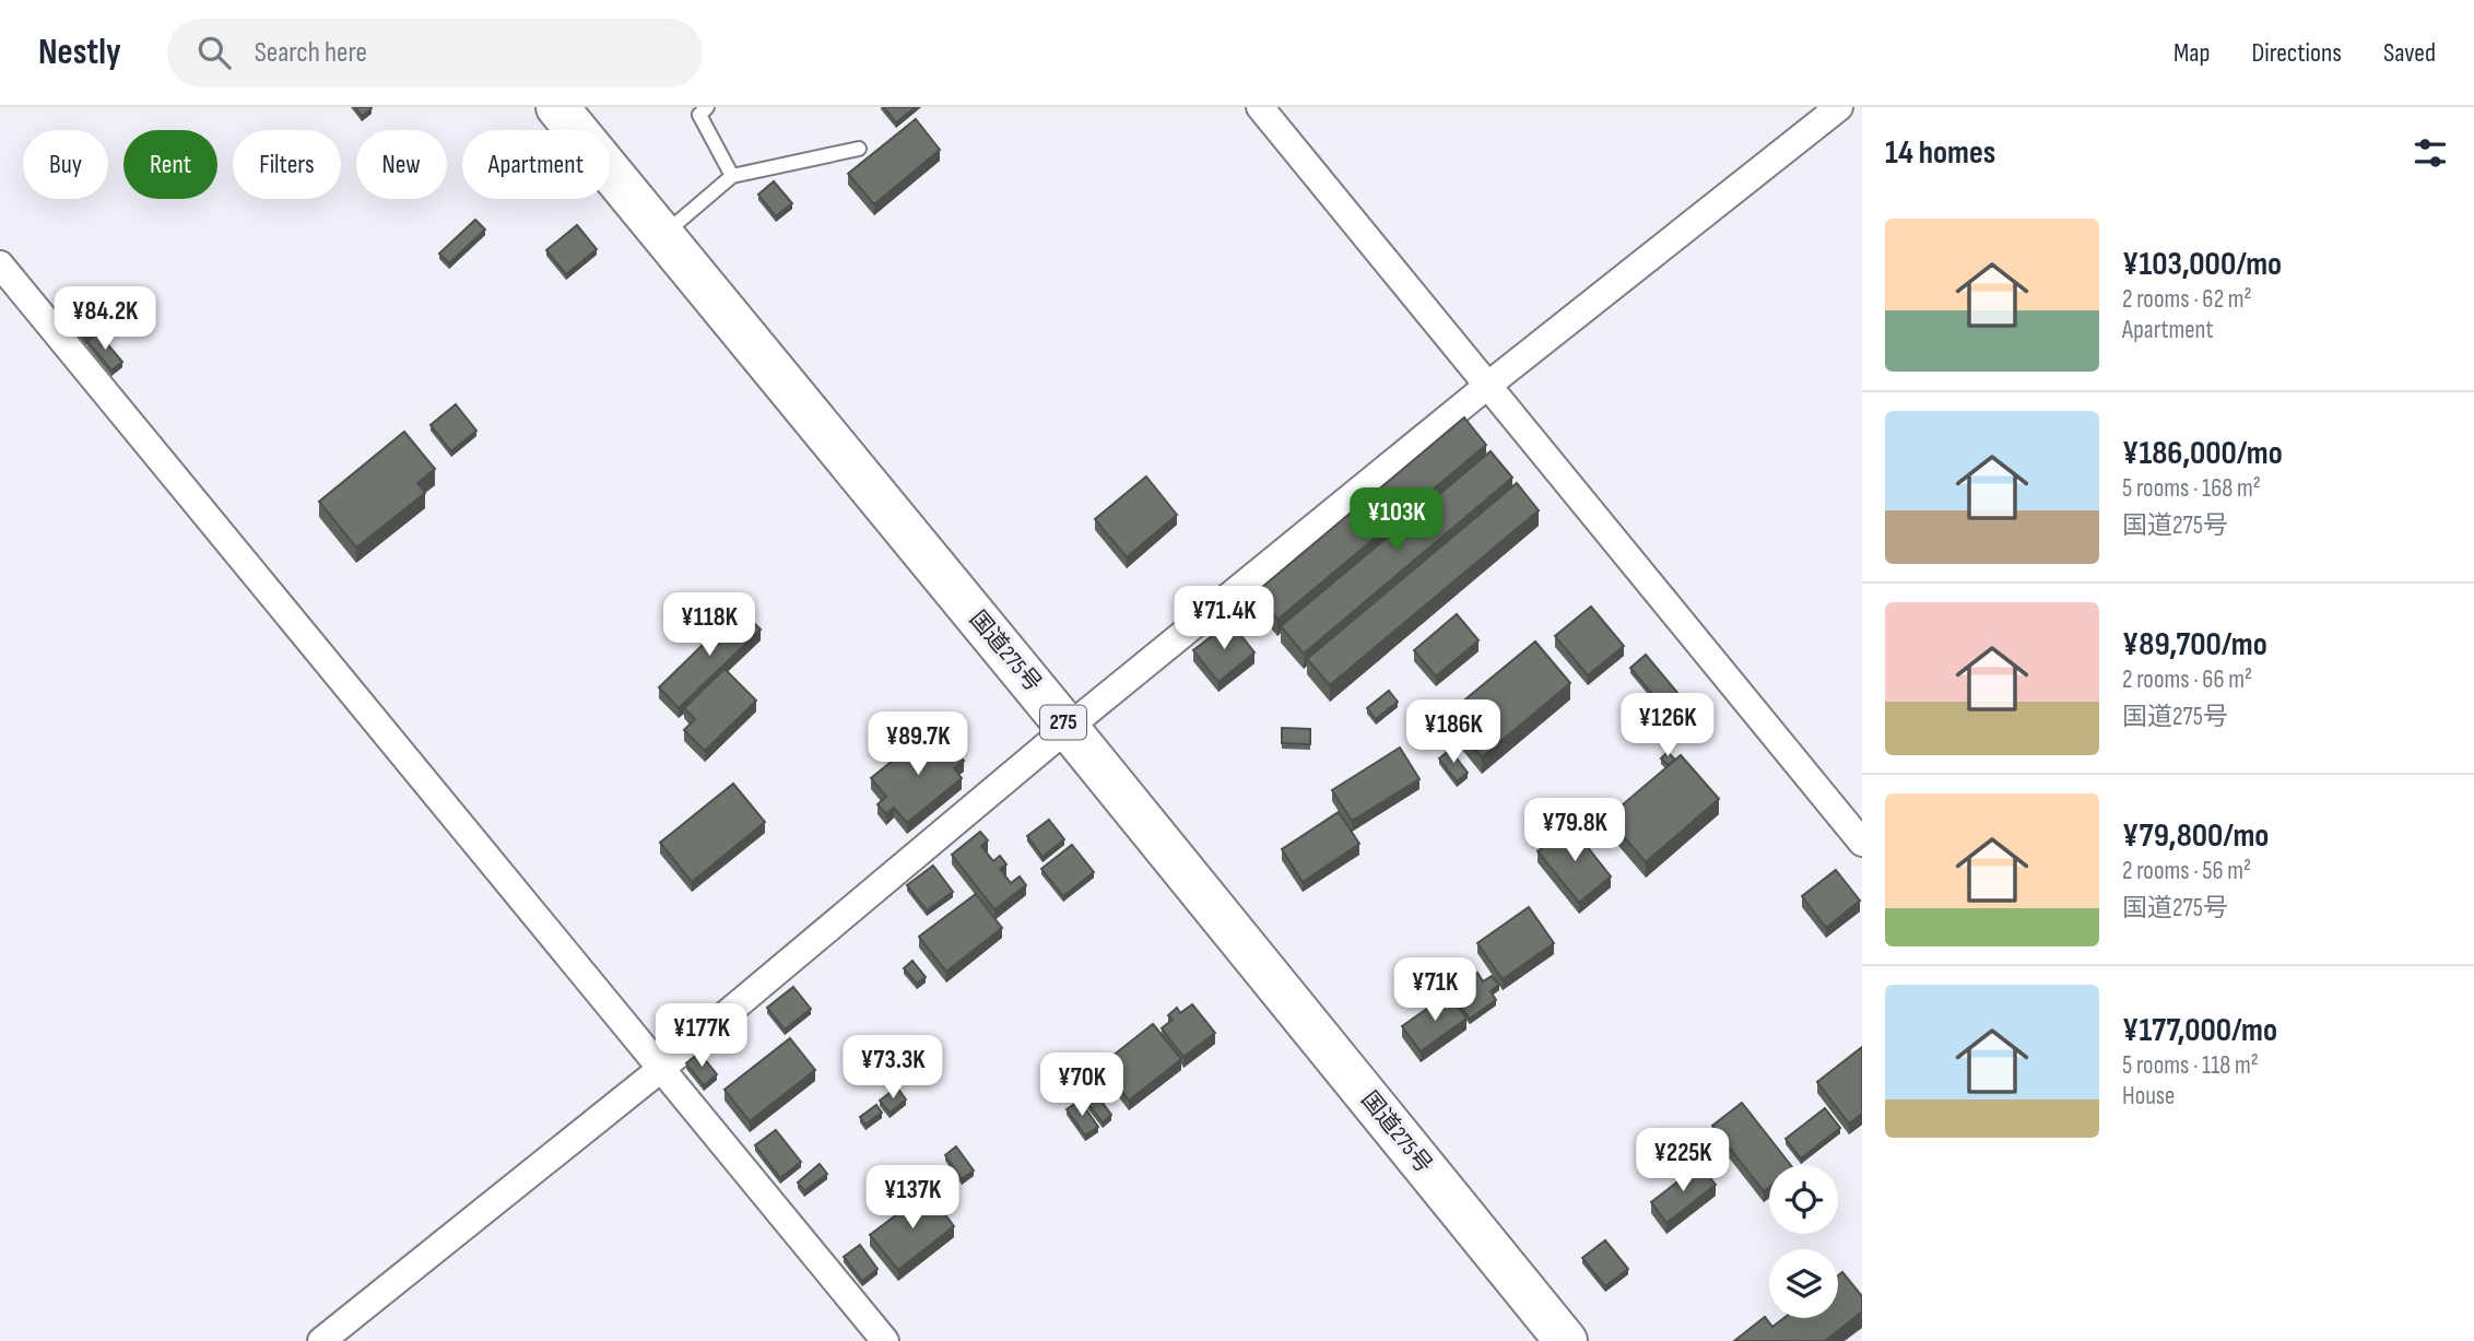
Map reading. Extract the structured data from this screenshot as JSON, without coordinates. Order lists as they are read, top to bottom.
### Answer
{
  "streets": {
    "highway": ["国道275号", "275"]
  },
  "page": {
    "header": "Nestly",
    "search": "Search here",
    "nav": ["Map", "Directions", "Saved"],
    "heading": "14 homes",
    "chip": [
      "Buy",
      "Rent",
      "Filters",
      "New",
      "Apartment"
    ],
    "list": [
      {
        "name": "¥103,000/mo",
        "note": "2 rooms · 62 m² · Apartment"
      },
      {
        "name": "¥186,000/mo",
        "note": "5 rooms · 168 m² · 国道275号"
      },
      {
        "name": "¥89,700/mo",
        "note": "2 rooms · 66 m² · 国道275号"
      },
      {
        "name": "¥79,800/mo",
        "note": "2 rooms · 56 m² · 国道275号"
      },
      {
        "name": "¥177,000/mo",
        "note": "5 rooms · 118 m² · House"
      }
    ],
    "price": [
      "¥84.2K",
      "¥103K",
      "¥71.4K",
      "¥118K",
      "¥126K",
      "¥186K",
      "¥89.7K",
      "¥79.8K",
      "¥71K",
      "¥177K",
      "¥73.3K",
      "¥70K",
      "¥225K",
      "¥137K"
    ]
  }
}
